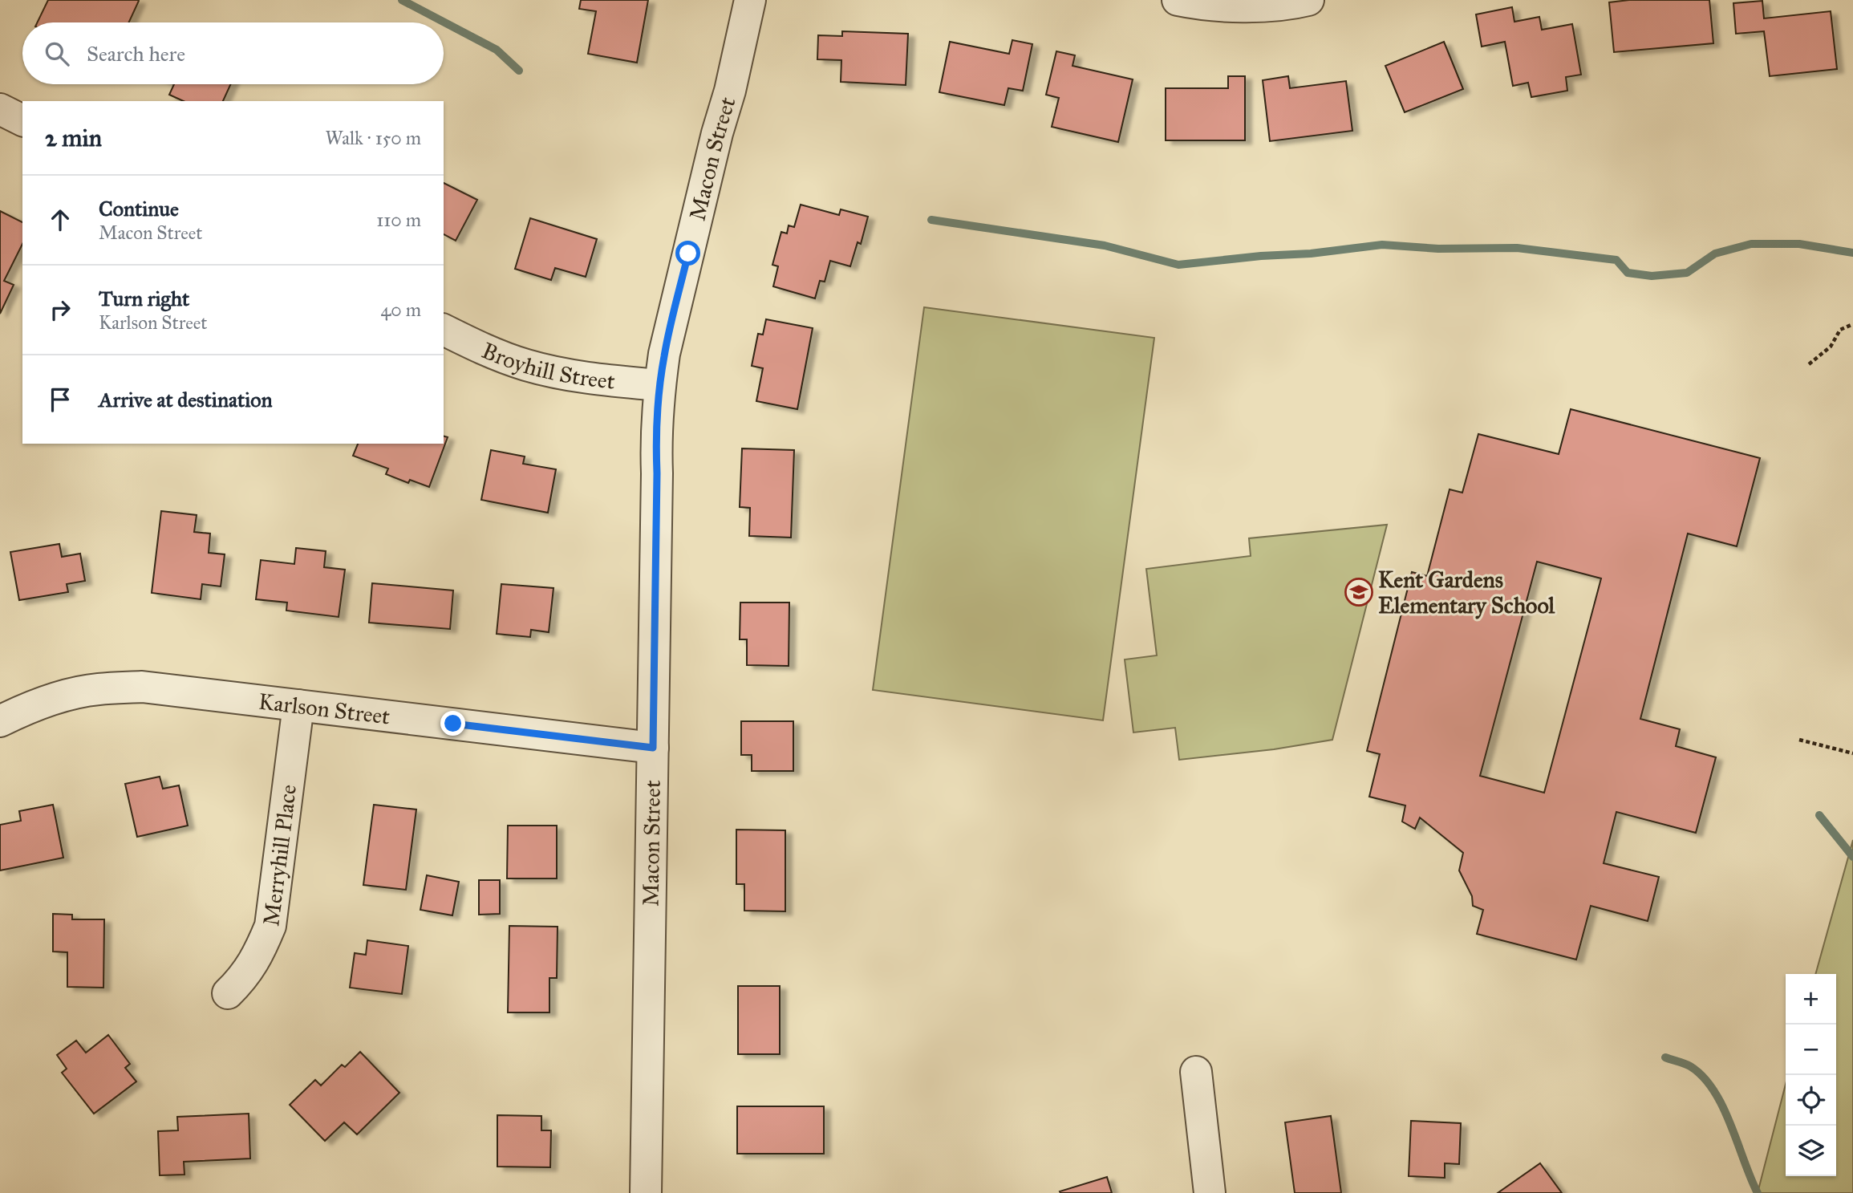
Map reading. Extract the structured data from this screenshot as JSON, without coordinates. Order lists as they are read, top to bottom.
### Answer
{
  "streets": {
    "street": [
      "Macon Street",
      "Broyhill Street",
      "Karlson Street",
      "Merryhill Place"
    ]
  },
  "crossings": [
    ["Macon Street", "Broyhill Street"],
    ["Macon Street", "Karlson Street"],
    ["Karlson Street", "Merryhill Place"]
  ],
  "places": {
    "school or university": ["Kent Gardens Elementary School"]
  },
  "page": {
    "search": "Search here",
    "heading": ["2 min", "Walk · 150 m"],
    "list": [
      ["Continue", "Macon Street", "110 m"],
      ["Turn right", "Karlson Street", "40 m"],
      "Arrive at destination"
    ],
    "map_buttons": ["+", "−"]
  }
}
